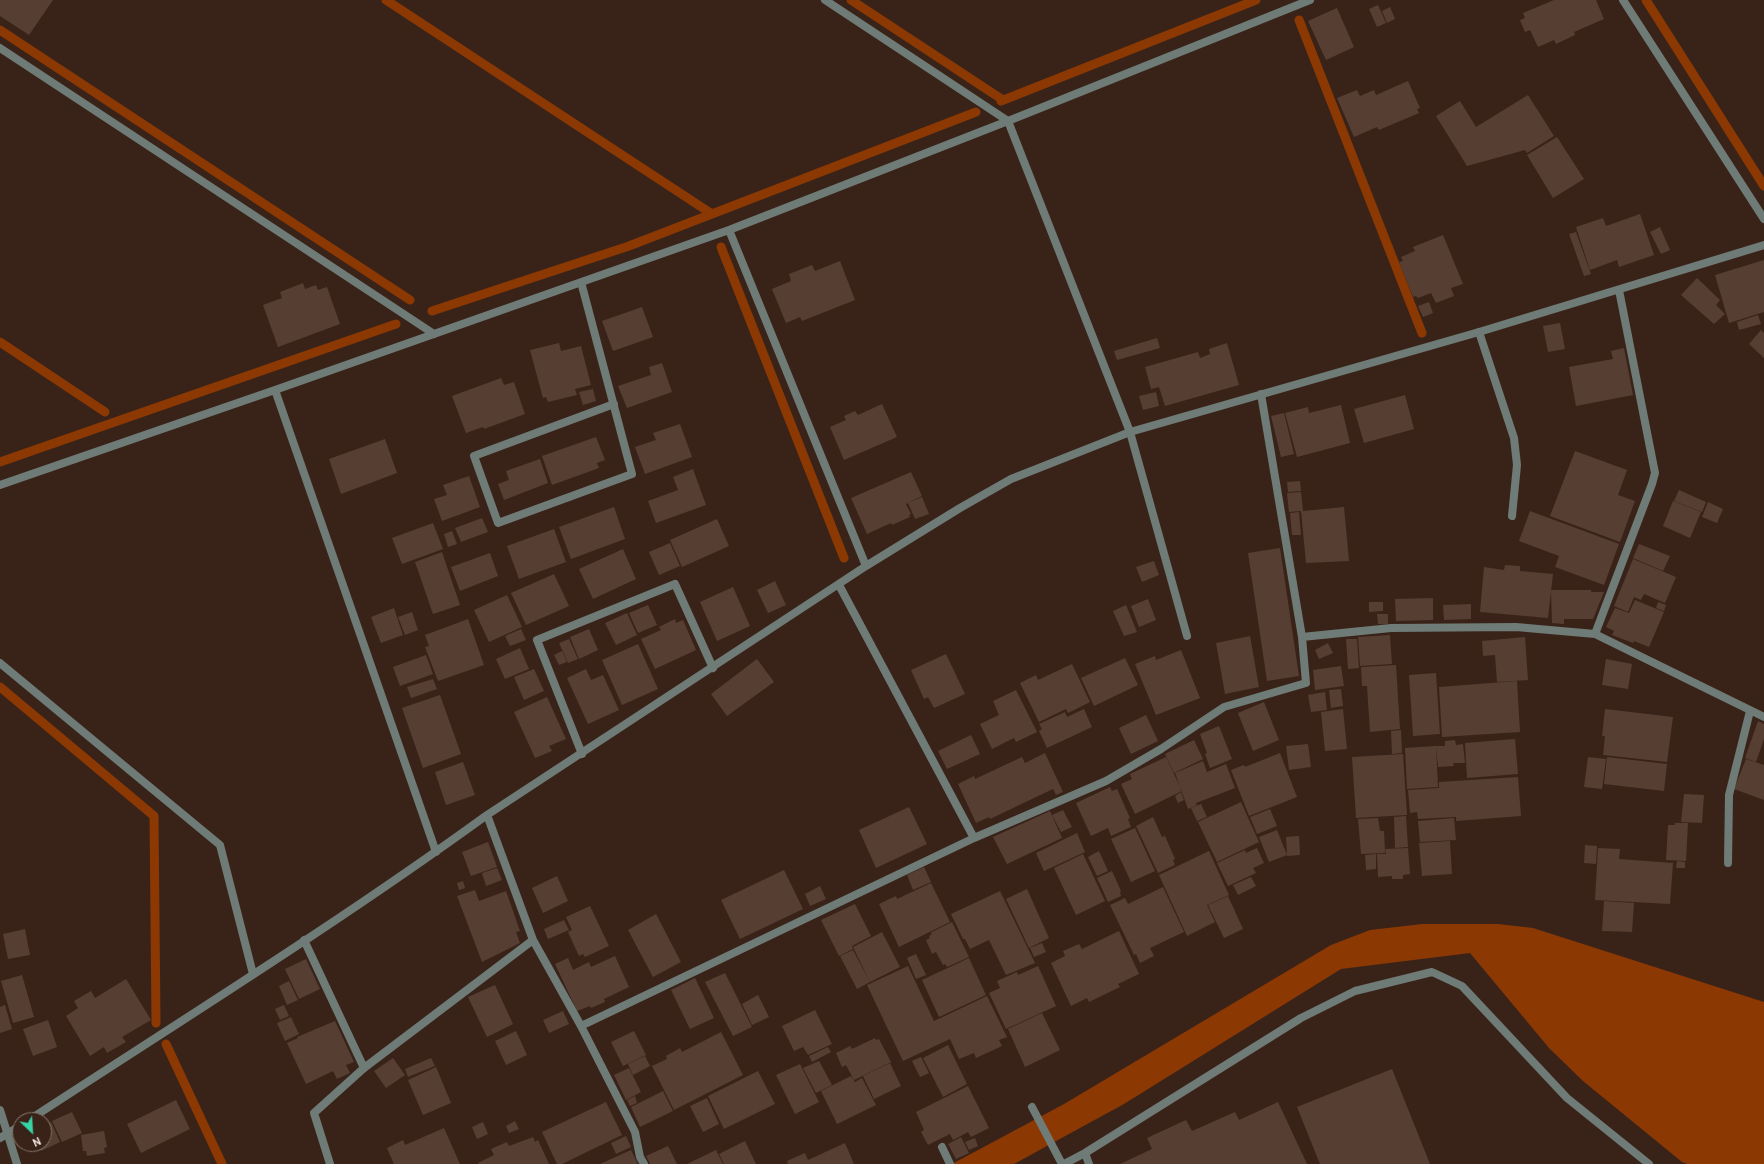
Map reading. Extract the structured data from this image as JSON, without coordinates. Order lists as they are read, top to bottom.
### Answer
{
  "north": "bottom right"
}
